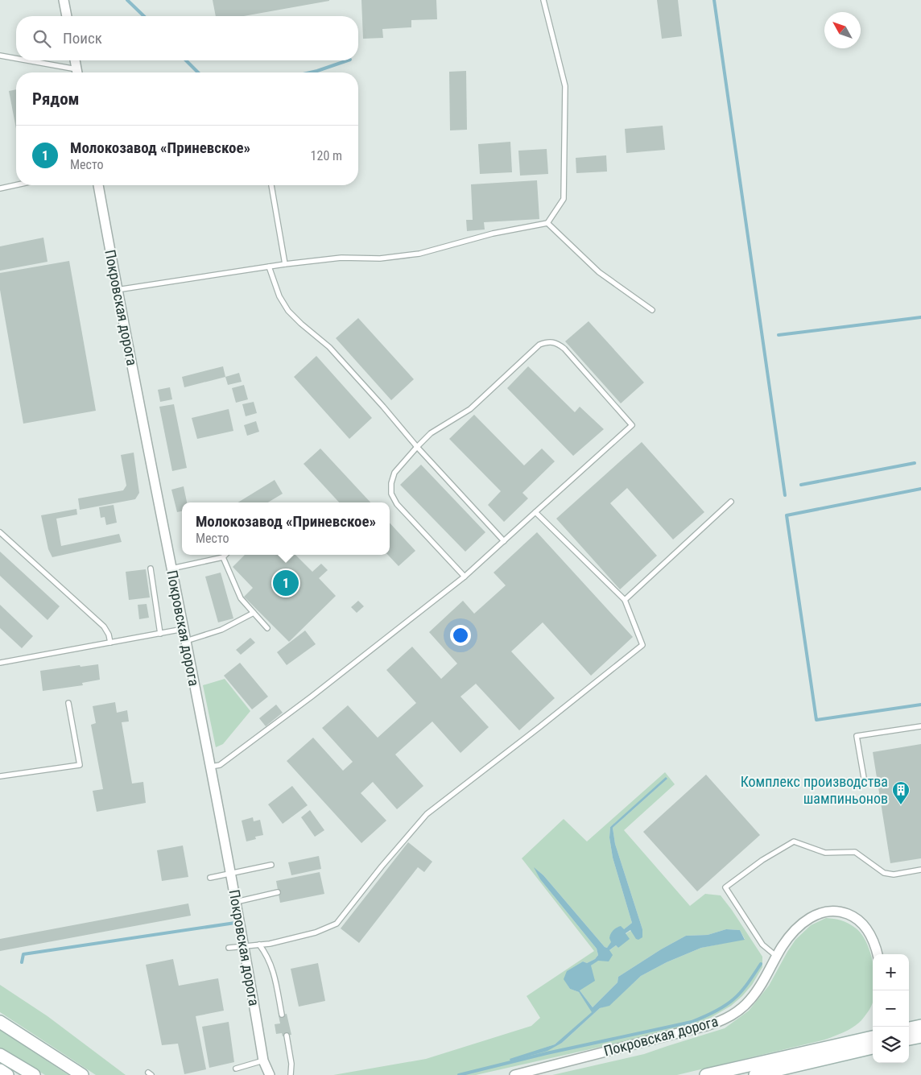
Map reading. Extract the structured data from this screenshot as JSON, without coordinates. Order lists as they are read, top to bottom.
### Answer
{
  "streets": {
    "street": ["Покровская дорога"]
  },
  "places": {
    "building": ["Комплекс производства шампиньонов"]
  },
  "north": "top left",
  "page": {
    "search": "Поиск",
    "heading": "Рядом",
    "list": [
      {
        "mark": "1",
        "name": "Молокозавод «Приневское»",
        "note": "Место",
        "value": "120 m"
      }
    ],
    "popup": ["Молокозавод «Приневское»", "Место"],
    "pins": "1",
    "map_buttons": ["+", "−"]
  }
}
